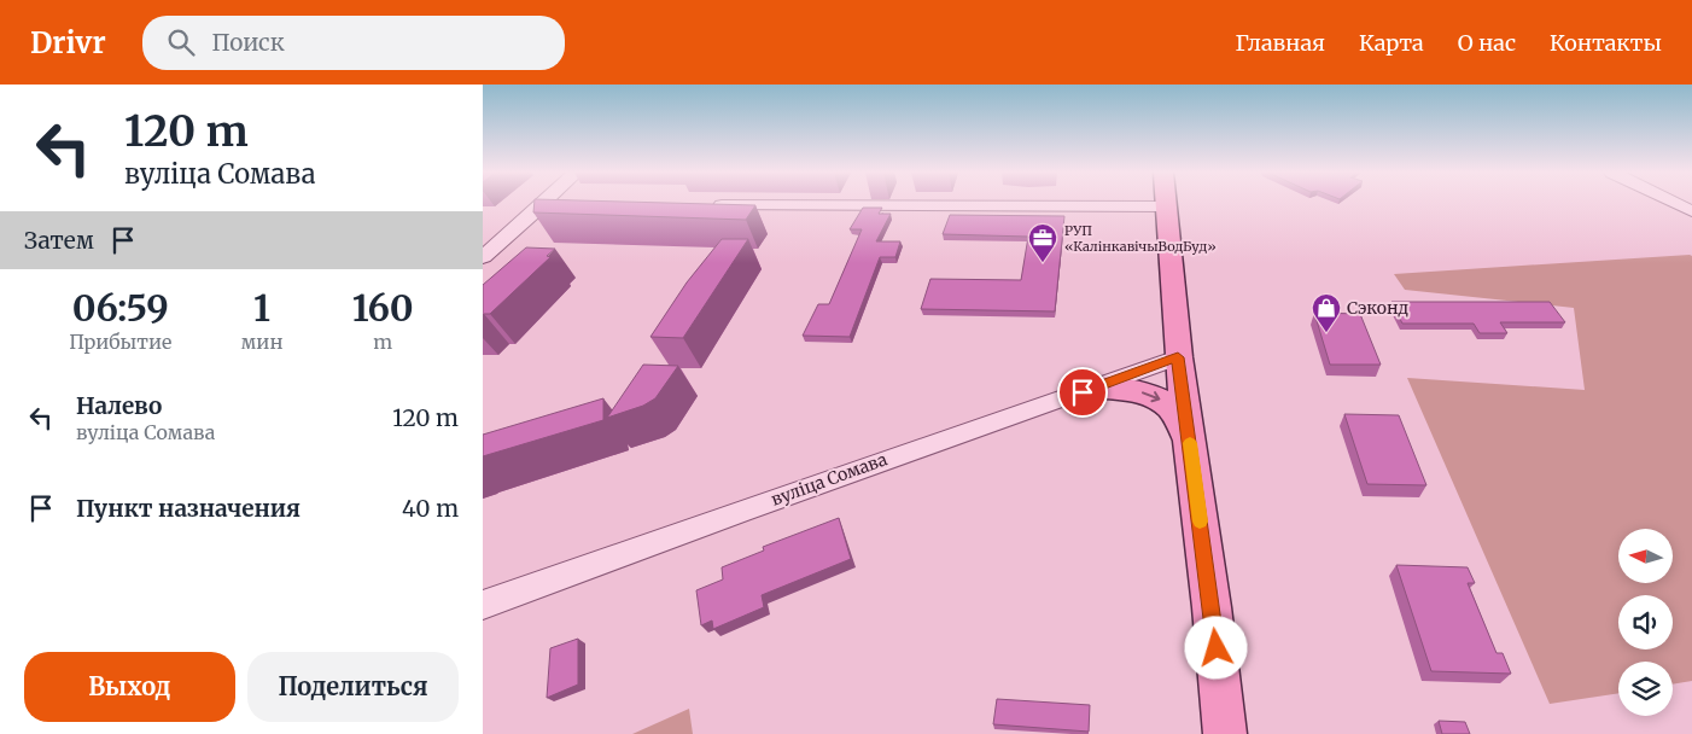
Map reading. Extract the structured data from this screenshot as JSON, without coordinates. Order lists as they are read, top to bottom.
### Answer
{
  "streets": {
    "street": ["вуліца Сомава"]
  },
  "places": {
    "office": ["РУП «КалінкавічыВодБуд»"],
    "shop": ["Сэконд"]
  },
  "north": "left",
  "page": {
    "header": "Drivr",
    "search": "Поиск",
    "nav": [
      "Главная",
      "Карта",
      "О нас",
      "Контакты"
    ],
    "turn": ["120 m", "вуліца Сомава"],
    "then": "Затем",
    "eta": [
      "06:59",
      "Прибытие",
      "1",
      "мин",
      "160",
      "m"
    ],
    "list": [
      {
        "name": "Налево",
        "note": "вуліца Сомава",
        "value": "120 m"
      },
      {
        "name": "Пункт назначения",
        "value": "40 m"
      }
    ],
    "buttons": ["Выход", "Поделиться"]
  }
}
